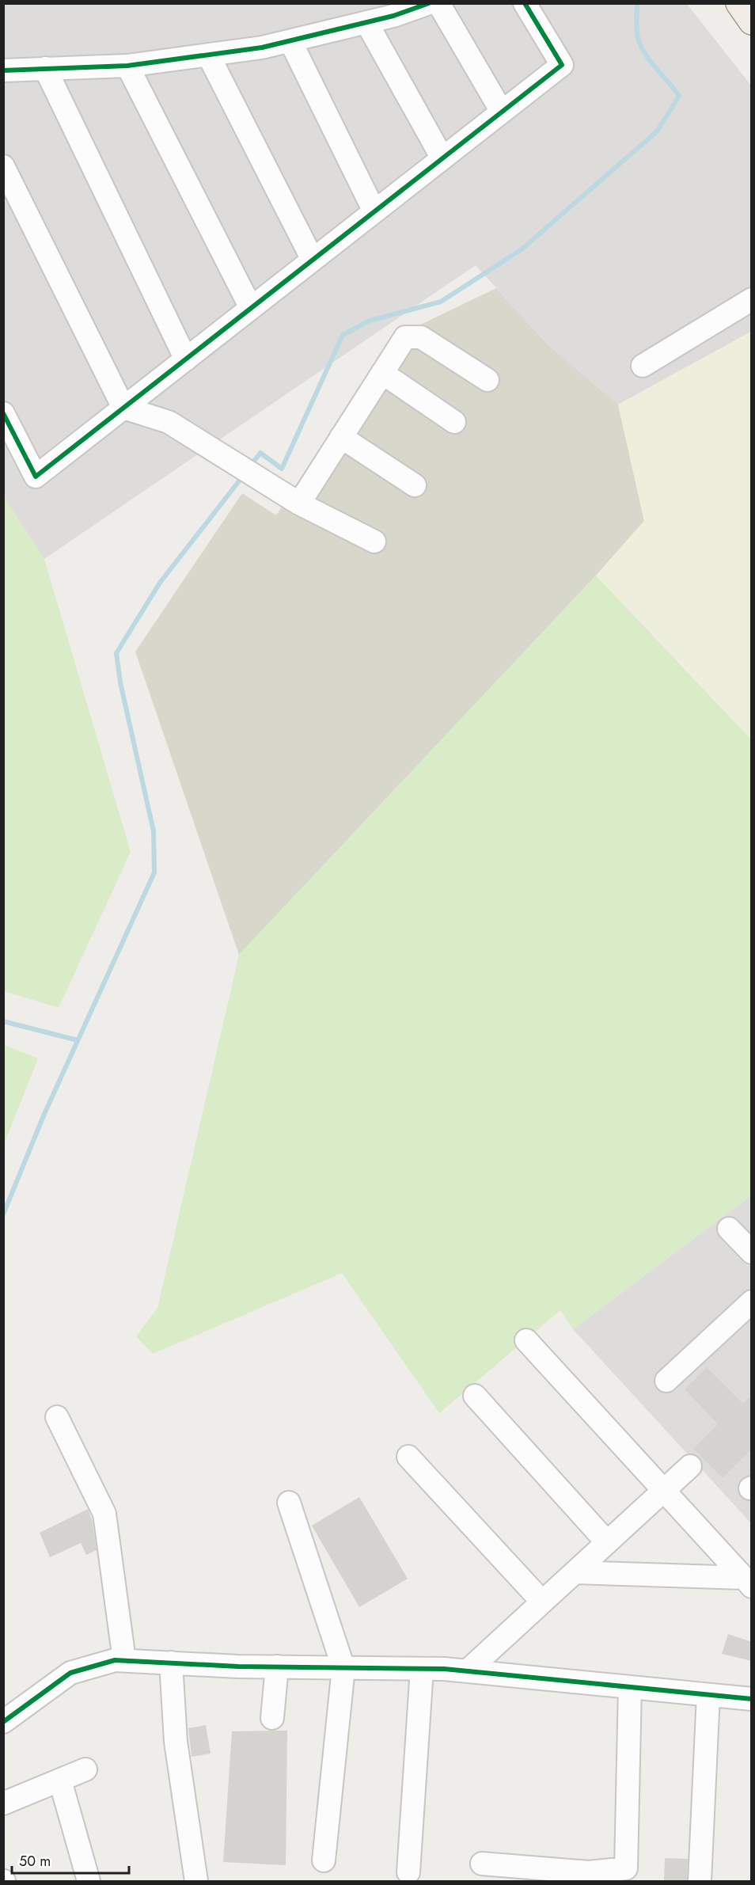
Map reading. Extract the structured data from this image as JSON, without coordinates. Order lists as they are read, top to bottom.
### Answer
{
  "scale_bar": "50 m"
}
